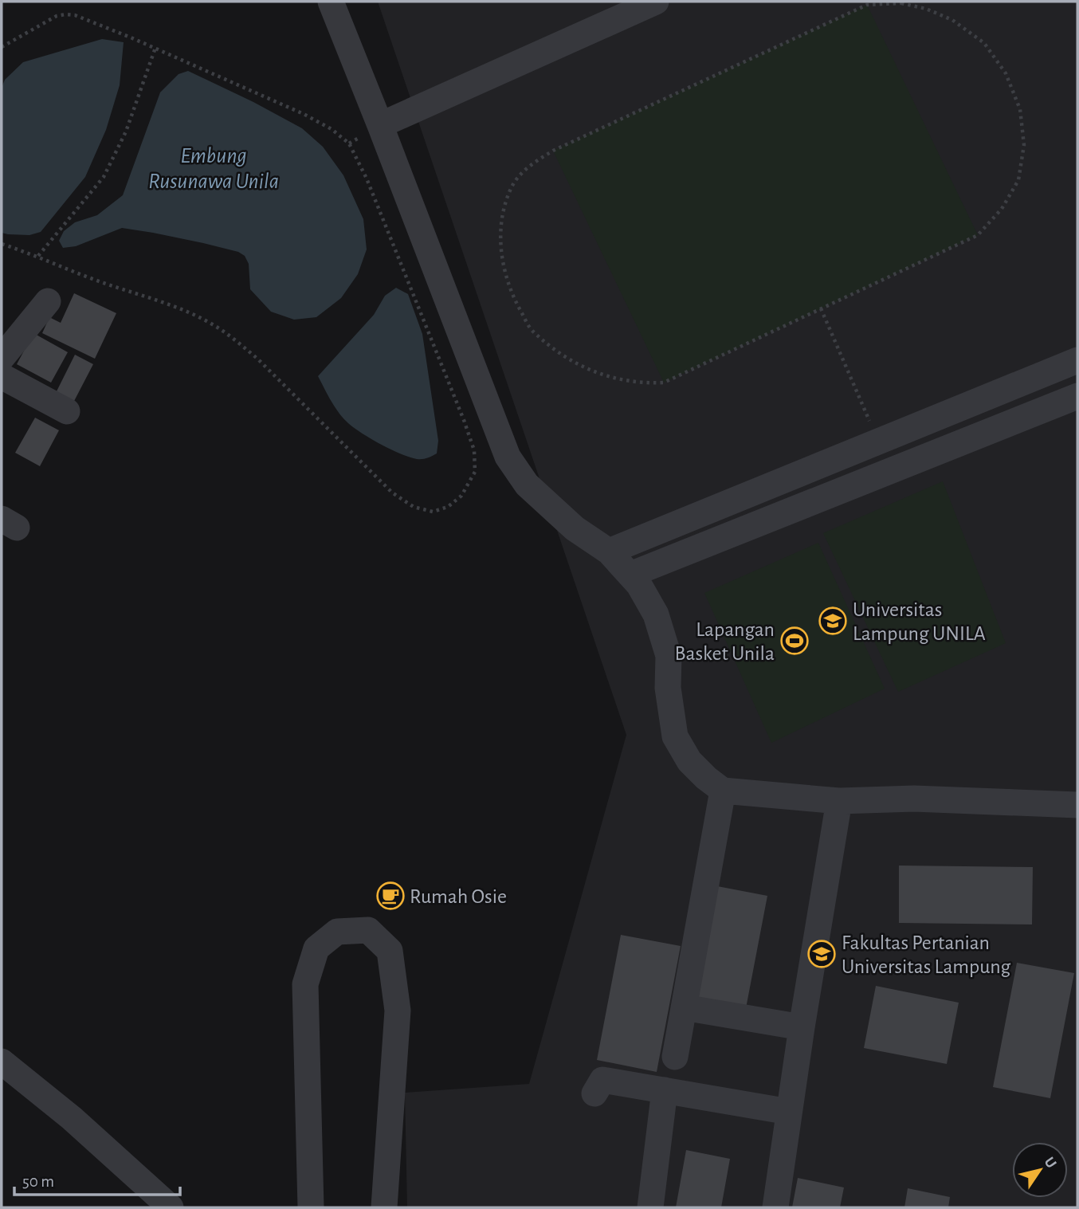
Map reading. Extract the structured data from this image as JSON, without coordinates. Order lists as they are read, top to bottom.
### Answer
{
  "water": ["Embung Rusunawa Unila"],
  "places": {
    "school or university": ["Universitas Lampung UNILA", "Fakultas Pertanian Universitas Lampung"],
    "sports": ["Lapangan Basket Unila"],
    "cafe": ["Rumah Osie"]
  },
  "scale_bar": "50 m",
  "north": "top right"
}
